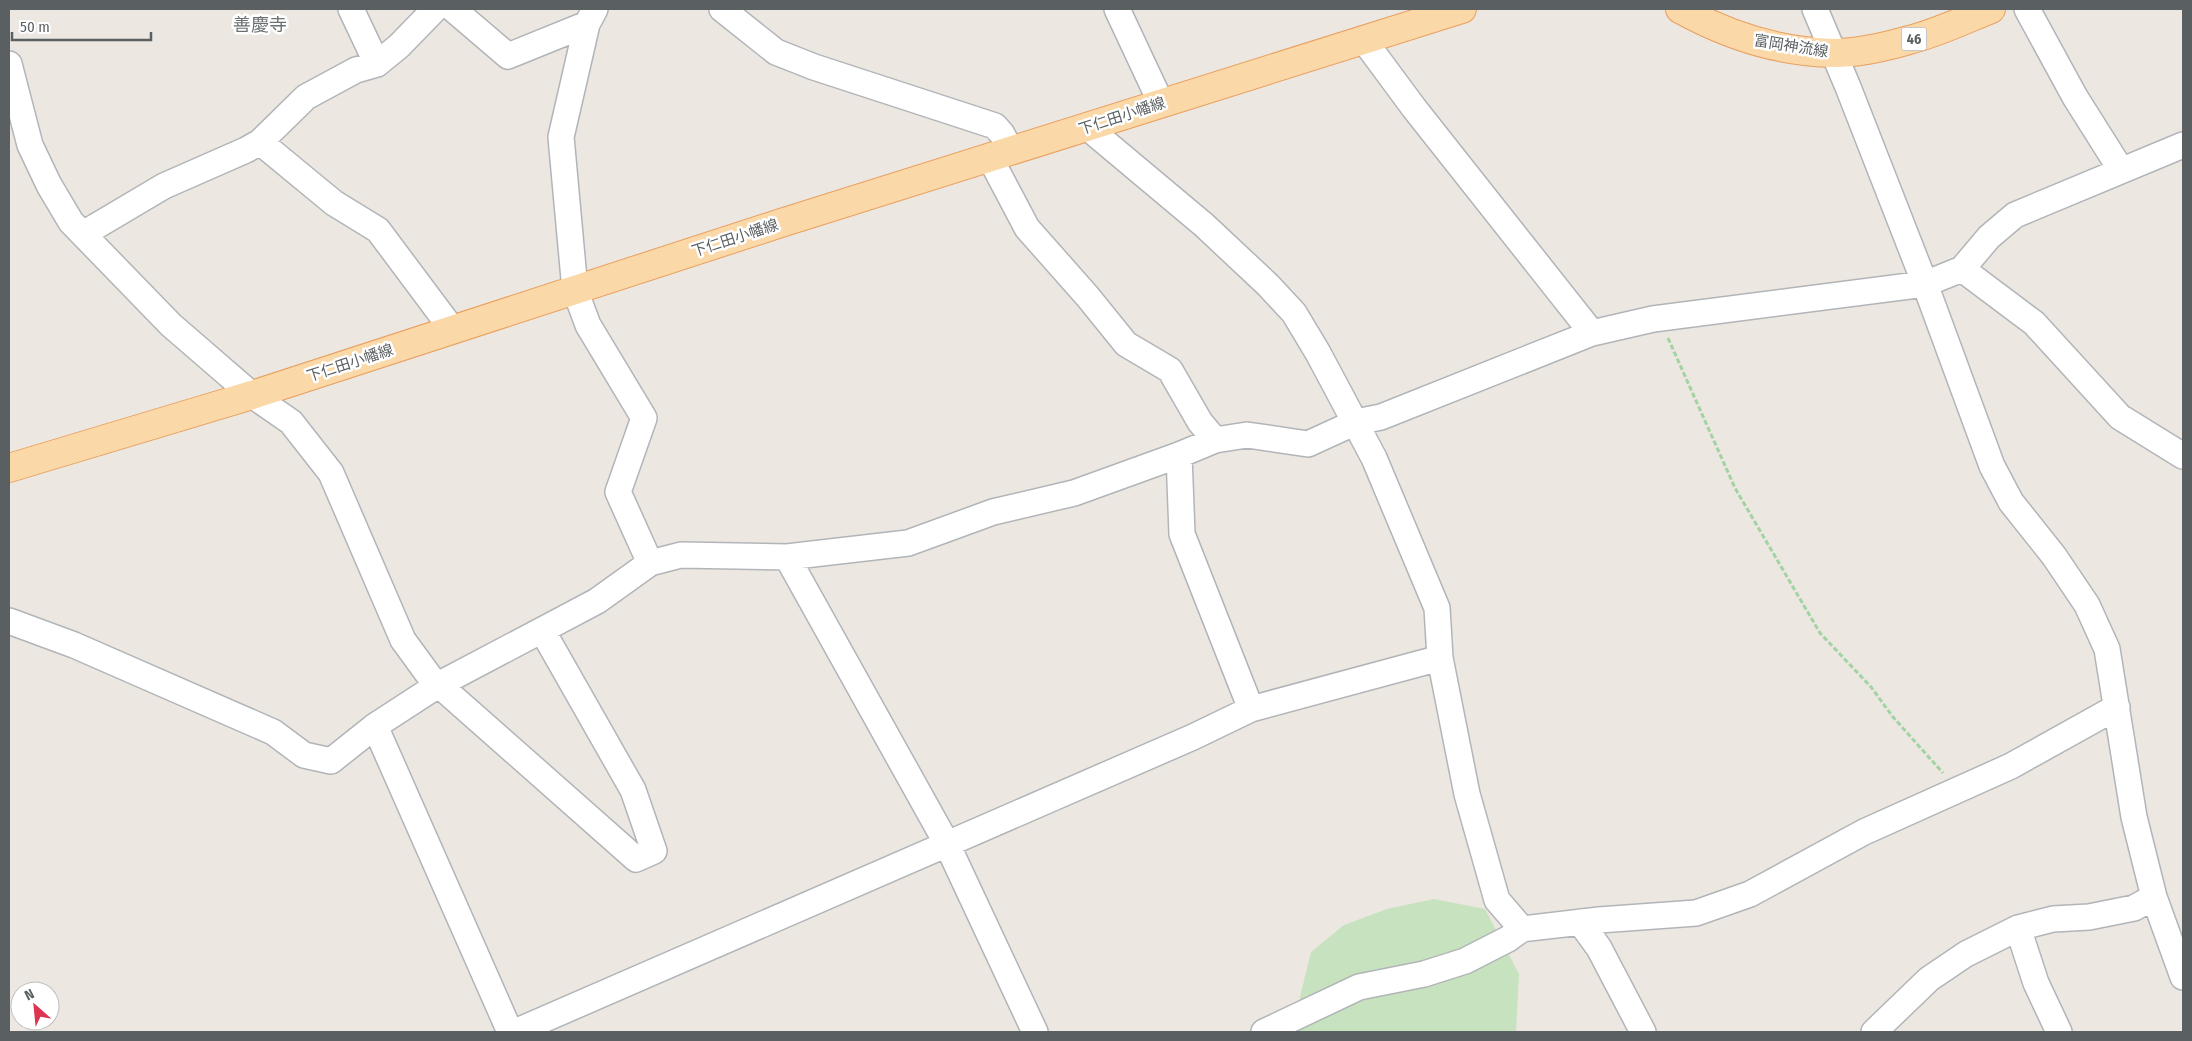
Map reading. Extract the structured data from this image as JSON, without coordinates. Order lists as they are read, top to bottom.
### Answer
{
  "streets": {
    "main road": ["46", "富岡神流線", "下仁田小幡線"]
  },
  "districts": ["善慶寺"],
  "scale_bar": "50 m",
  "north": "top left"
}
